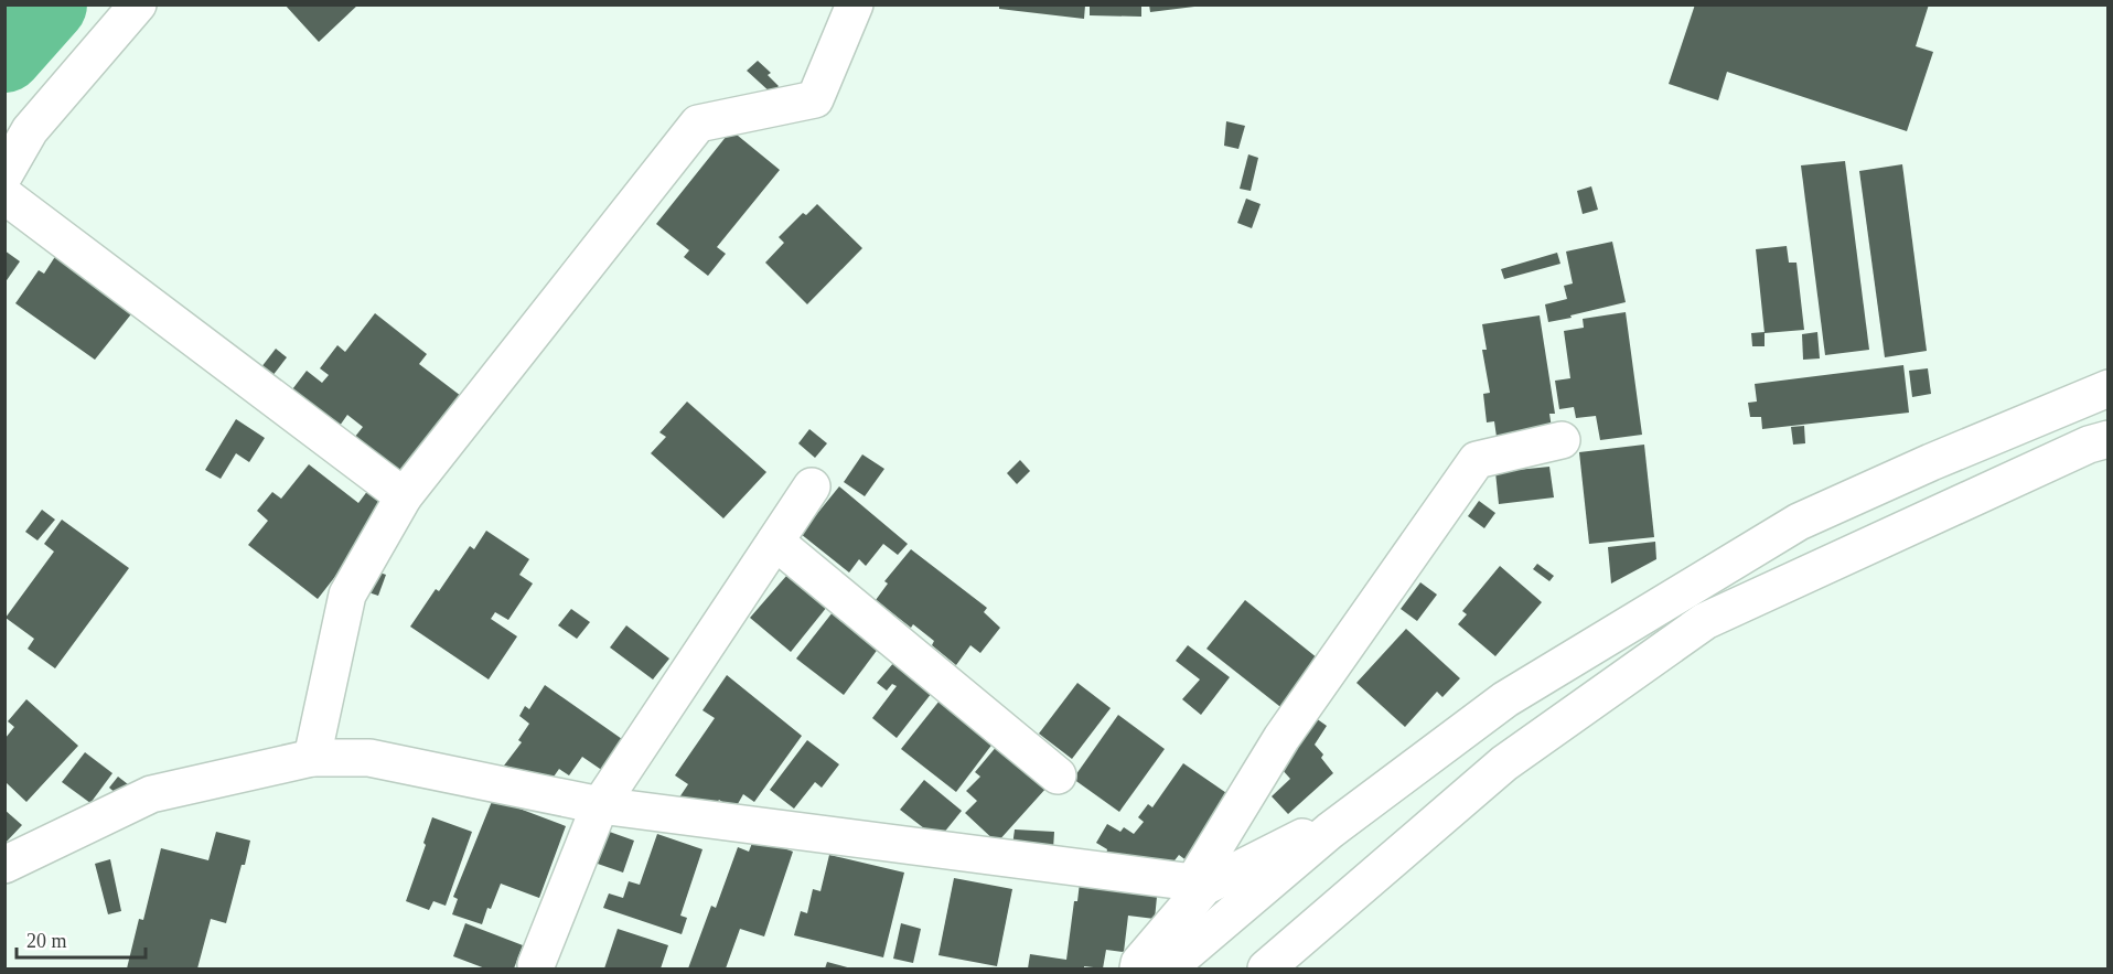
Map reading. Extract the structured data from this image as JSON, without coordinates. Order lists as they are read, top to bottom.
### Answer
{
  "scale_bar": "20 m"
}
